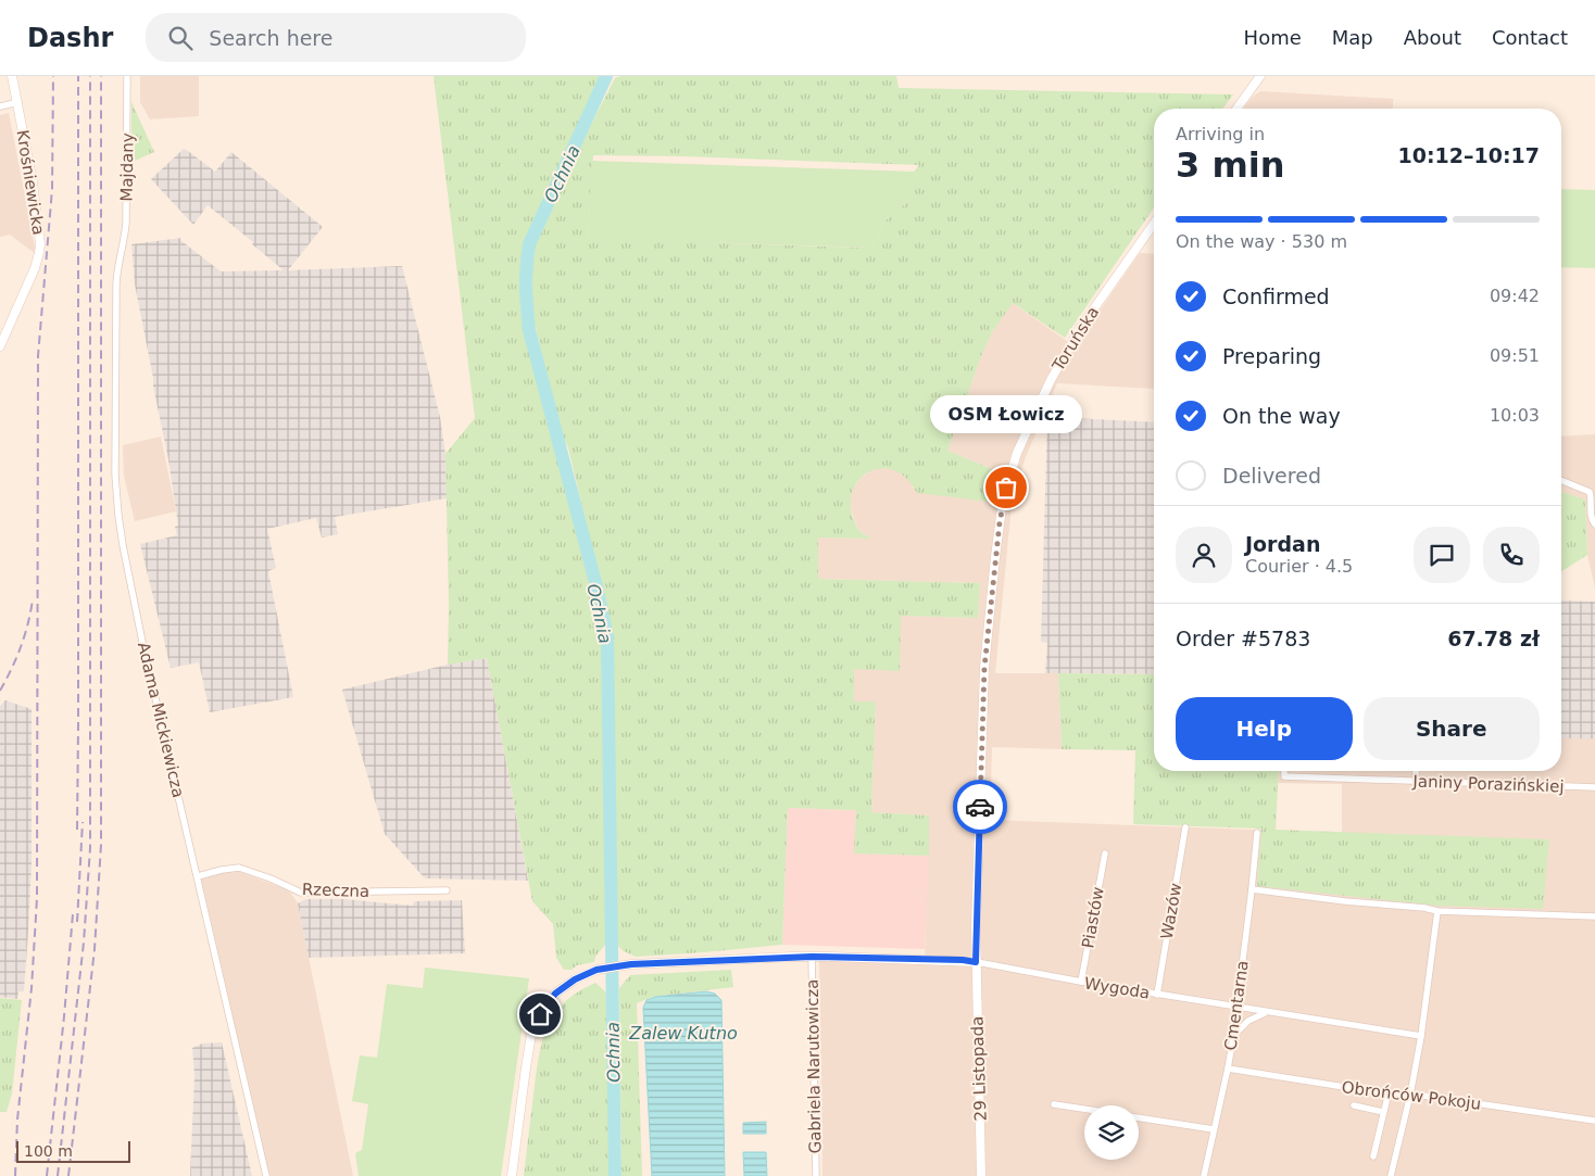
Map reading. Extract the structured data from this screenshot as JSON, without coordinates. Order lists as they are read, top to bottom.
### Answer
{
  "streets": {
    "street": [
      "Majdany",
      "Krośniewicka",
      "Toruńska",
      "Adama Mickiewicza",
      "Janiny Porazińskiej",
      "Rzeczna",
      "Wazów",
      "Piastów",
      "Wygoda",
      "Cmentarna",
      "Gabriela Narutowicza",
      "29 Listopada",
      "Obrońców Pokoju"
    ]
  },
  "crossings": [
    ["Majdany", "Adama Mickiewicza"],
    ["Toruńska", "Wygoda"],
    ["Toruńska", "29 Listopada"],
    ["Adama Mickiewicza", "Rzeczna"],
    ["Wazów", "Wygoda"],
    ["Piastów", "Wygoda"],
    ["Wygoda", "Cmentarna"],
    ["Wygoda", "Gabriela Narutowicza"],
    ["Wygoda", "29 Listopada"],
    ["Cmentarna", "Obrońców Pokoju"]
  ],
  "water": ["Ochnia", "Zalew Kutno"],
  "places": ["OSM Łowicz"],
  "scale_bar": "100 m",
  "page": {
    "header": "Dashr",
    "search": "Search here",
    "nav": [
      "Home",
      "Map",
      "About",
      "Contact"
    ],
    "heading": ["3 min", "Arriving in", "10:12–10:17"],
    "panel": [
      "Jordan",
      "Courier · 4.5",
      "Order #5783",
      "67.78 zł"
    ],
    "bar": "On the way · 530 m",
    "list": [
      ["Confirmed", "09:42"],
      ["Preparing", "09:51"],
      ["On the way", "10:03"],
      "Delivered"
    ],
    "bubble": "OSM Łowicz",
    "buttons": ["Help", "Share"],
    "scale": "100 m"
  }
}
